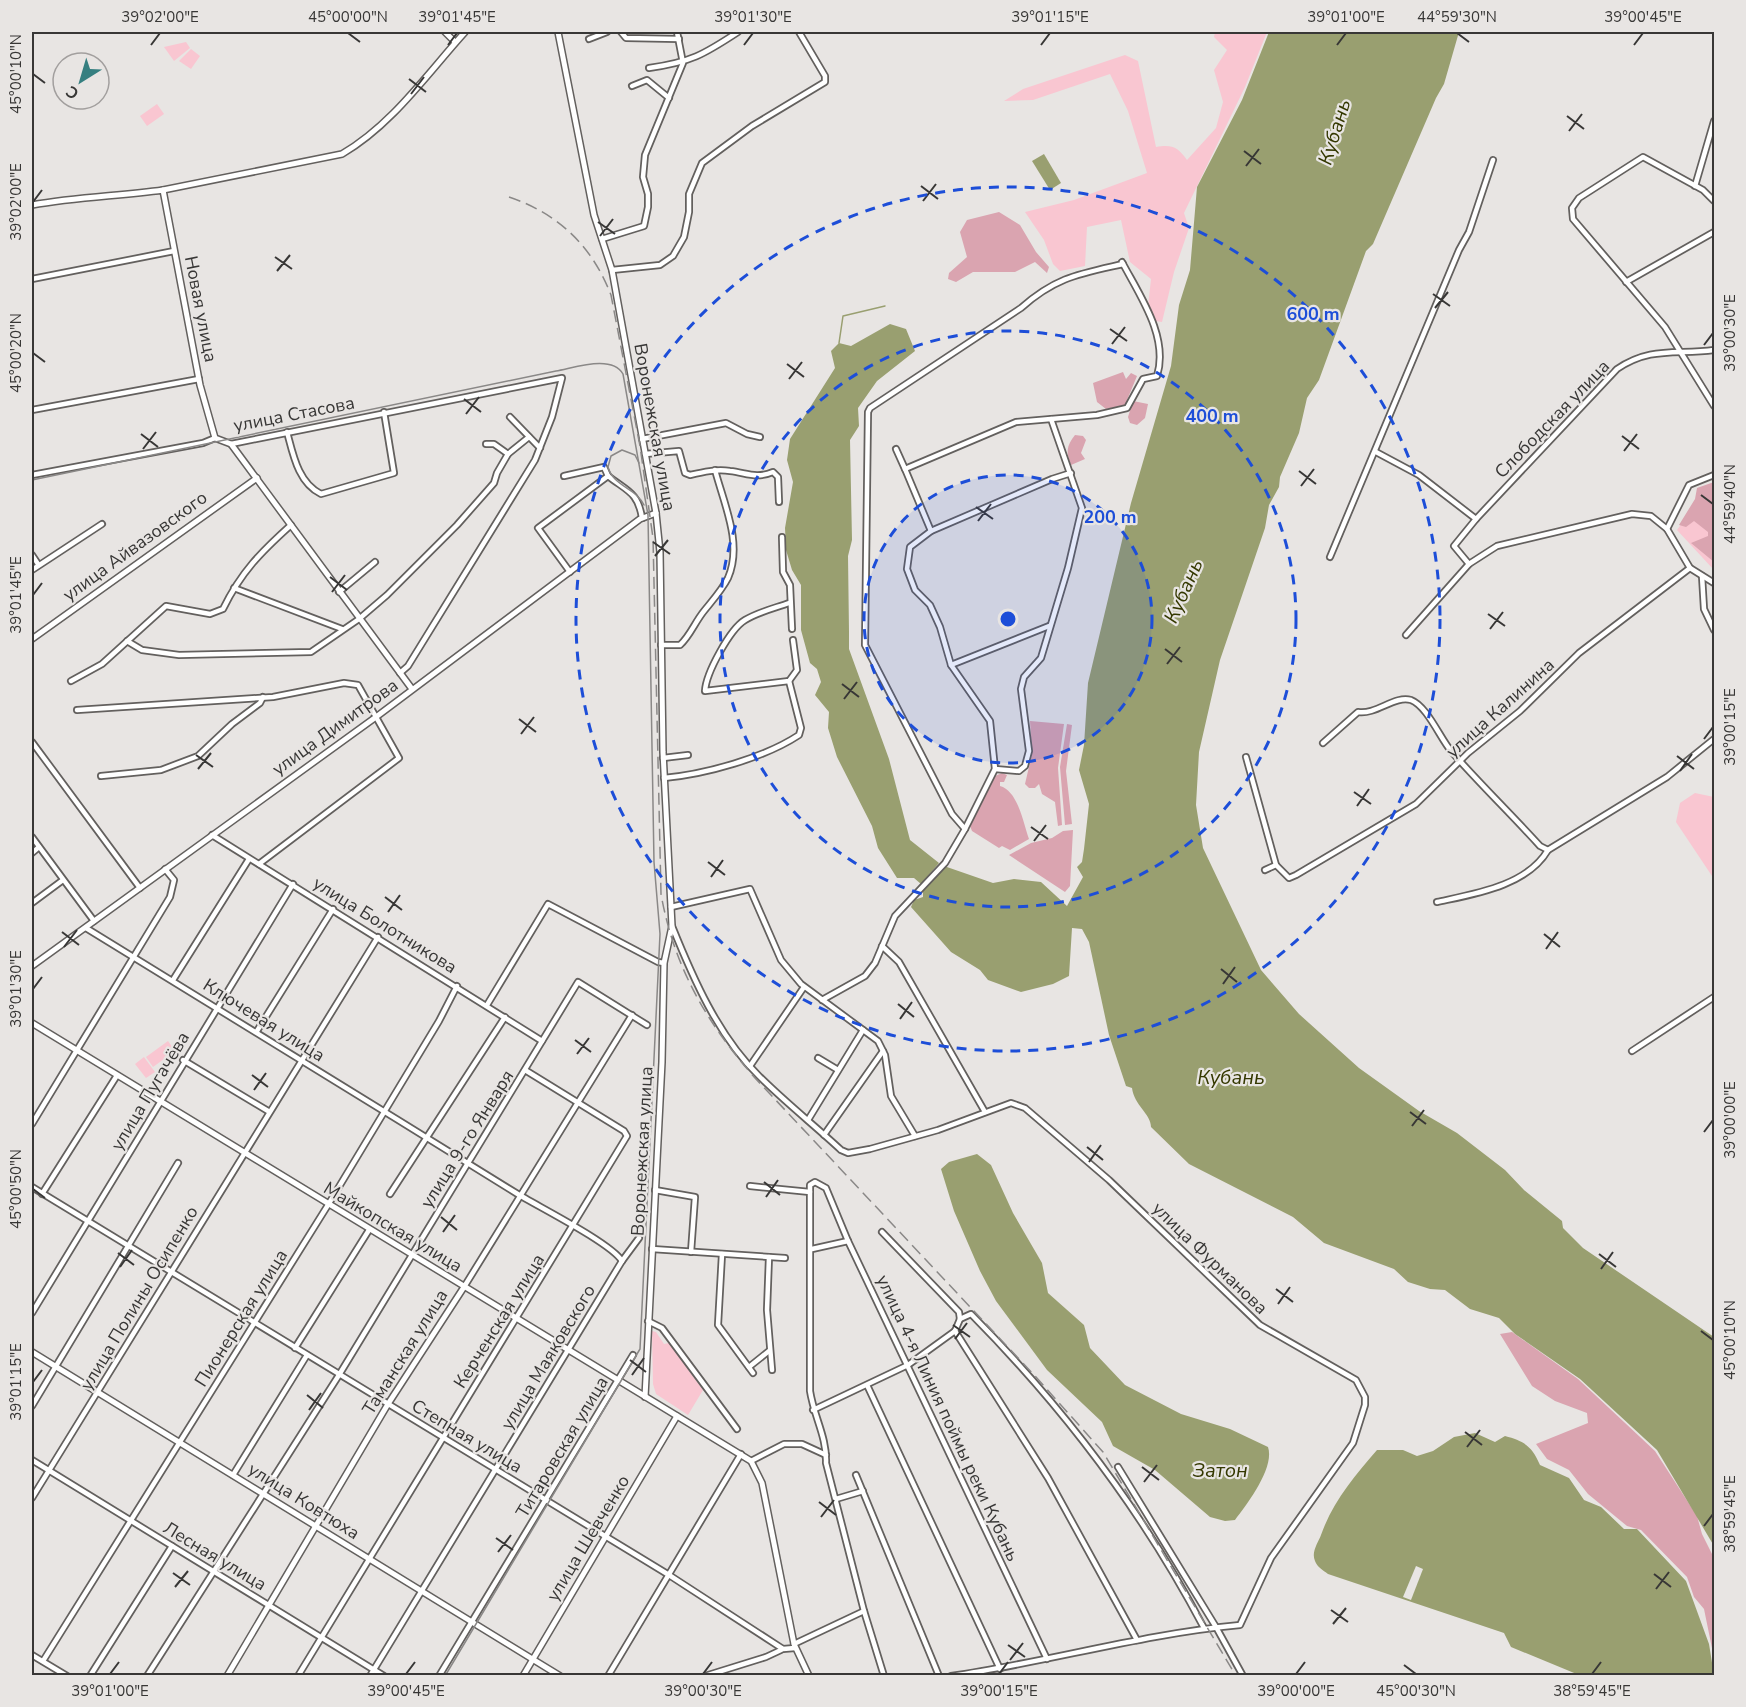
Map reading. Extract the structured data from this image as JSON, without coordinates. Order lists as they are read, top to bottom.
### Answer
{
  "streets": {
    "street": [
      "Новая улица",
      "улица Стасова",
      "Слободская улица",
      "Воронежская улица",
      "улица Айвазовского",
      "улица Калинина",
      "улица Димитрова",
      "улица Болотникова",
      "Ключевая улица",
      "улица Пугачёва",
      "улица 9-го Января",
      "Майкопская улица",
      "улица Фурманова",
      "улица Полины Осипенко",
      "Пионерская улица",
      "Керченская улица",
      "Таманская улица",
      "улица Маяковского",
      "улица 4-я Линия поймы реки Кубань",
      "Степная улица",
      "Титаровская улица",
      "улица Ковтюха",
      "улица Шевченко",
      "Лесная улица"
    ]
  },
  "crossings": [
    ["Новая улица", "улица Стасова"],
    ["Воронежская улица", "улица Димитрова"],
    ["Воронежская улица", "Майкопская улица"],
    ["улица Димитрова", "улица Болотникова"],
    ["улица Димитрова", "Ключевая улица"],
    ["улица Болотникова", "улица Пугачёва"],
    ["улица Болотникова", "улица 9-го Января"],
    ["улица Болотникова", "улица Полины Осипенко"],
    ["улица Болотникова", "Пионерская улица"],
    ["Ключевая улица", "улица Пугачёва"],
    ["Ключевая улица", "улица 9-го Января"],
    ["Ключевая улица", "улица Полины Осипенко"],
    ["Ключевая улица", "Пионерская улица"],
    ["Ключевая улица", "Керченская улица"],
    ["Ключевая улица", "Таманская улица"],
    ["Ключевая улица", "улица Маяковского"],
    ["улица Пугачёва", "Майкопская улица"],
    ["улица Пугачёва", "Степная улица"],
    ["улица 9-го Января", "Майкопская улица"],
    ["улица 9-го Января", "Таманская улица"],
    ["улица 9-го Января", "Степная улица"],
    ["улица 9-го Января", "улица Ковтюха"],
    ["улица 9-го Января", "Лесная улица"],
    ["Майкопская улица", "улица Полины Осипенко"],
    ["Майкопская улица", "Пионерская улица"],
    ["Майкопская улица", "Керченская улица"],
    ["Майкопская улица", "Таманская улица"],
    ["Майкопская улица", "улица Маяковского"],
    ["Майкопская улица", "Титаровская улица"],
    ["Майкопская улица", "улица Шевченко"],
    ["улица Фурманова", "улица 4-я Линия поймы реки Кубань"],
    ["улица Полины Осипенко", "Степная улица"],
    ["улица Полины Осипенко", "улица Ковтюха"],
    ["улица Полины Осипенко", "Лесная улица"],
    ["Пионерская улица", "Степная улица"],
    ["Пионерская улица", "улица Ковтюха"],
    ["Пионерская улица", "Лесная улица"],
    ["Керченская улица", "Таманская улица"],
    ["Керченская улица", "Степная улица"],
    ["Керченская улица", "улица Ковтюха"],
    ["Керченская улица", "Лесная улица"],
    ["Таманская улица", "Степная улица"],
    ["Таманская улица", "улица Ковтюха"],
    ["Таманская улица", "Лесная улица"],
    ["улица Маяковского", "Степная улица"],
    ["улица Маяковского", "улица Ковтюха"],
    ["улица Маяковского", "Лесная улица"],
    ["Степная улица", "Титаровская улица"],
    ["Степная улица", "улица Шевченко"],
    ["Титаровская улица", "улица Ковтюха"],
    ["улица Ковтюха", "улица Шевченко"]
  ],
  "water": ["Кубань", "Затон"],
  "north": "bottom left",
  "coordinates": [
    "39°02'00\"E",
    "45°00'00\"N",
    "39°01'45\"E",
    "39°01'30\"E",
    "39°01'15\"E",
    "39°01'00\"E",
    "44°59'30\"N",
    "39°00'45\"E",
    "45°00'10\"N",
    "39°00'30\"E",
    "45°00'20\"N",
    "44°59'40\"N",
    "39°00'15\"E",
    "39°00'00\"E",
    "45°00'50\"N",
    "38°59'45\"E",
    "45°00'30\"N"
  ],
  "rings": ["600 m", "400 m", "200 m"]
}
